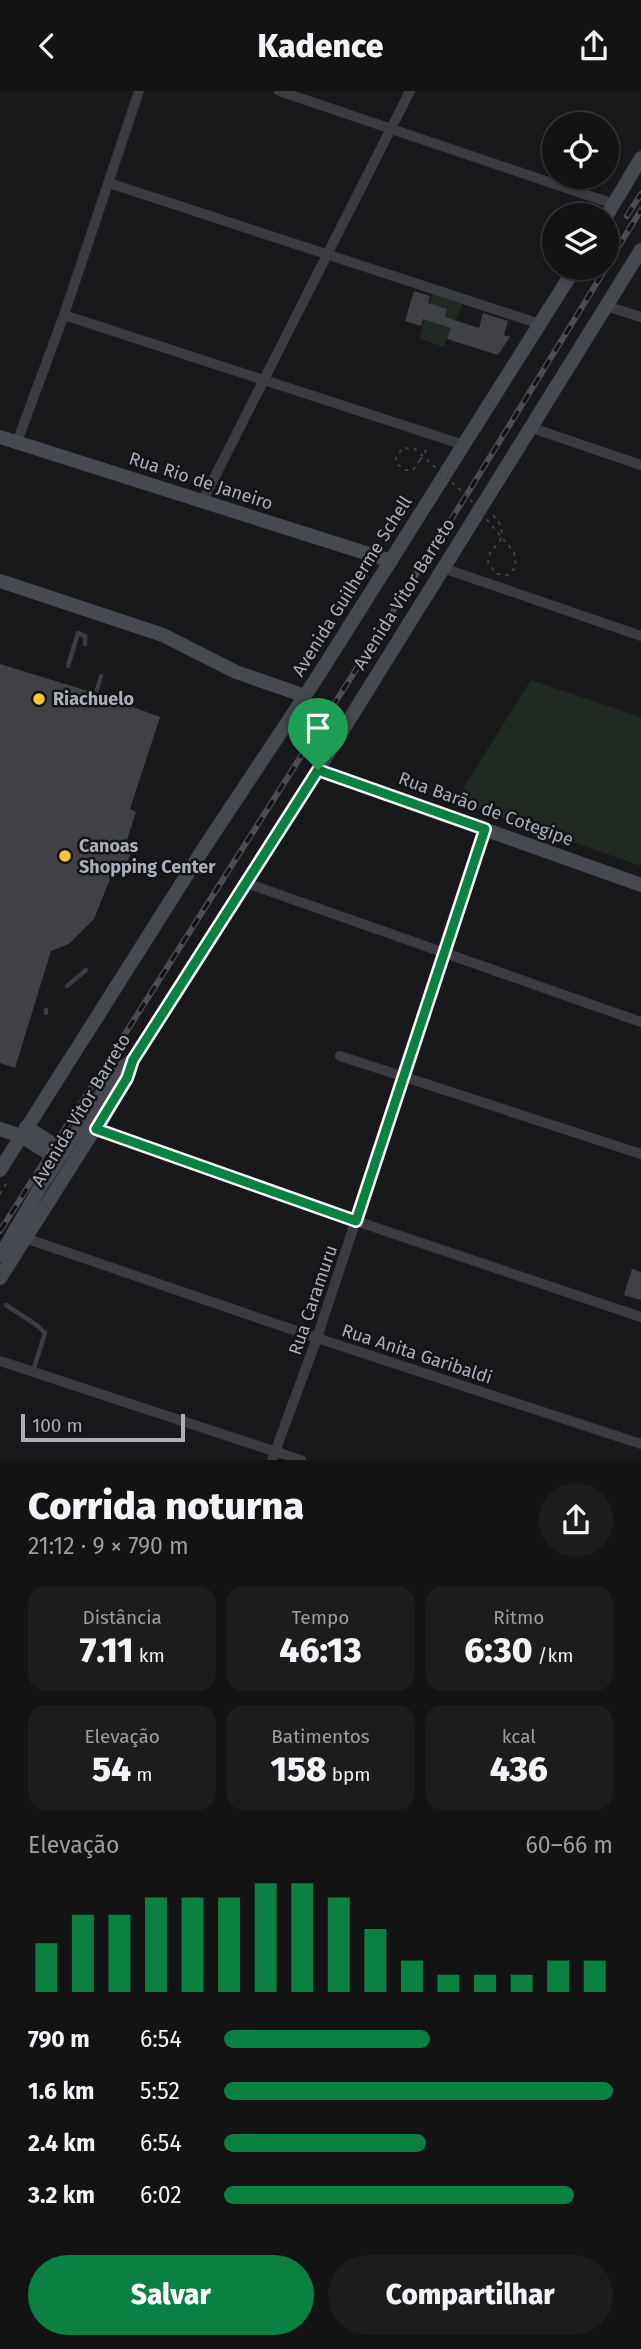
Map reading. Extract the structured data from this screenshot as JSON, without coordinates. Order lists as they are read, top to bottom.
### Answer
{
  "streets": {
    "main road": [
      "Rua Rio de Janeiro",
      "Avenida Guilherme Schell",
      "Avenida Vitor Barreto",
      "Rua Barão de Cotegipe"
    ],
    "street": ["Rua Caramuru", "Rua Anita Garibaldi"]
  },
  "crossings": [
    ["Rua Rio de Janeiro", "Avenida Guilherme Schell"],
    ["Avenida Vitor Barreto", "Rua Barão de Cotegipe"],
    ["Avenida Vitor Barreto", "Rua Anita Garibaldi"],
    ["Rua Barão de Cotegipe", "Rua Caramuru"],
    ["Rua Caramuru", "Rua Anita Garibaldi"]
  ],
  "places": ["Riachuelo", "Canoas Shopping Center"],
  "scale_bar": "100 m",
  "page": {
    "header": "Kadence",
    "scale": "100 m",
    "heading": ["Corrida noturna", "21:12 · 9 × 790 m"],
    "stats": [
      ["Distância", "7.11 km"],
      ["Tempo", "46:13"],
      ["Ritmo", "6:30 /km"],
      ["Elevação", "54 m"],
      ["Batimentos", "158 bpm"],
      ["kcal", "436"]
    ],
    "chart": ["Elevação", "60–66 m"],
    "list": [
      {
        "name": "790 m",
        "note": "6:54"
      },
      {
        "name": "1.6 km",
        "note": "5:52"
      },
      {
        "name": "2.4 km",
        "note": "6:54"
      },
      {
        "name": "3.2 km",
        "note": "6:02"
      }
    ],
    "buttons": ["Salvar", "Compartilhar"]
  }
}
